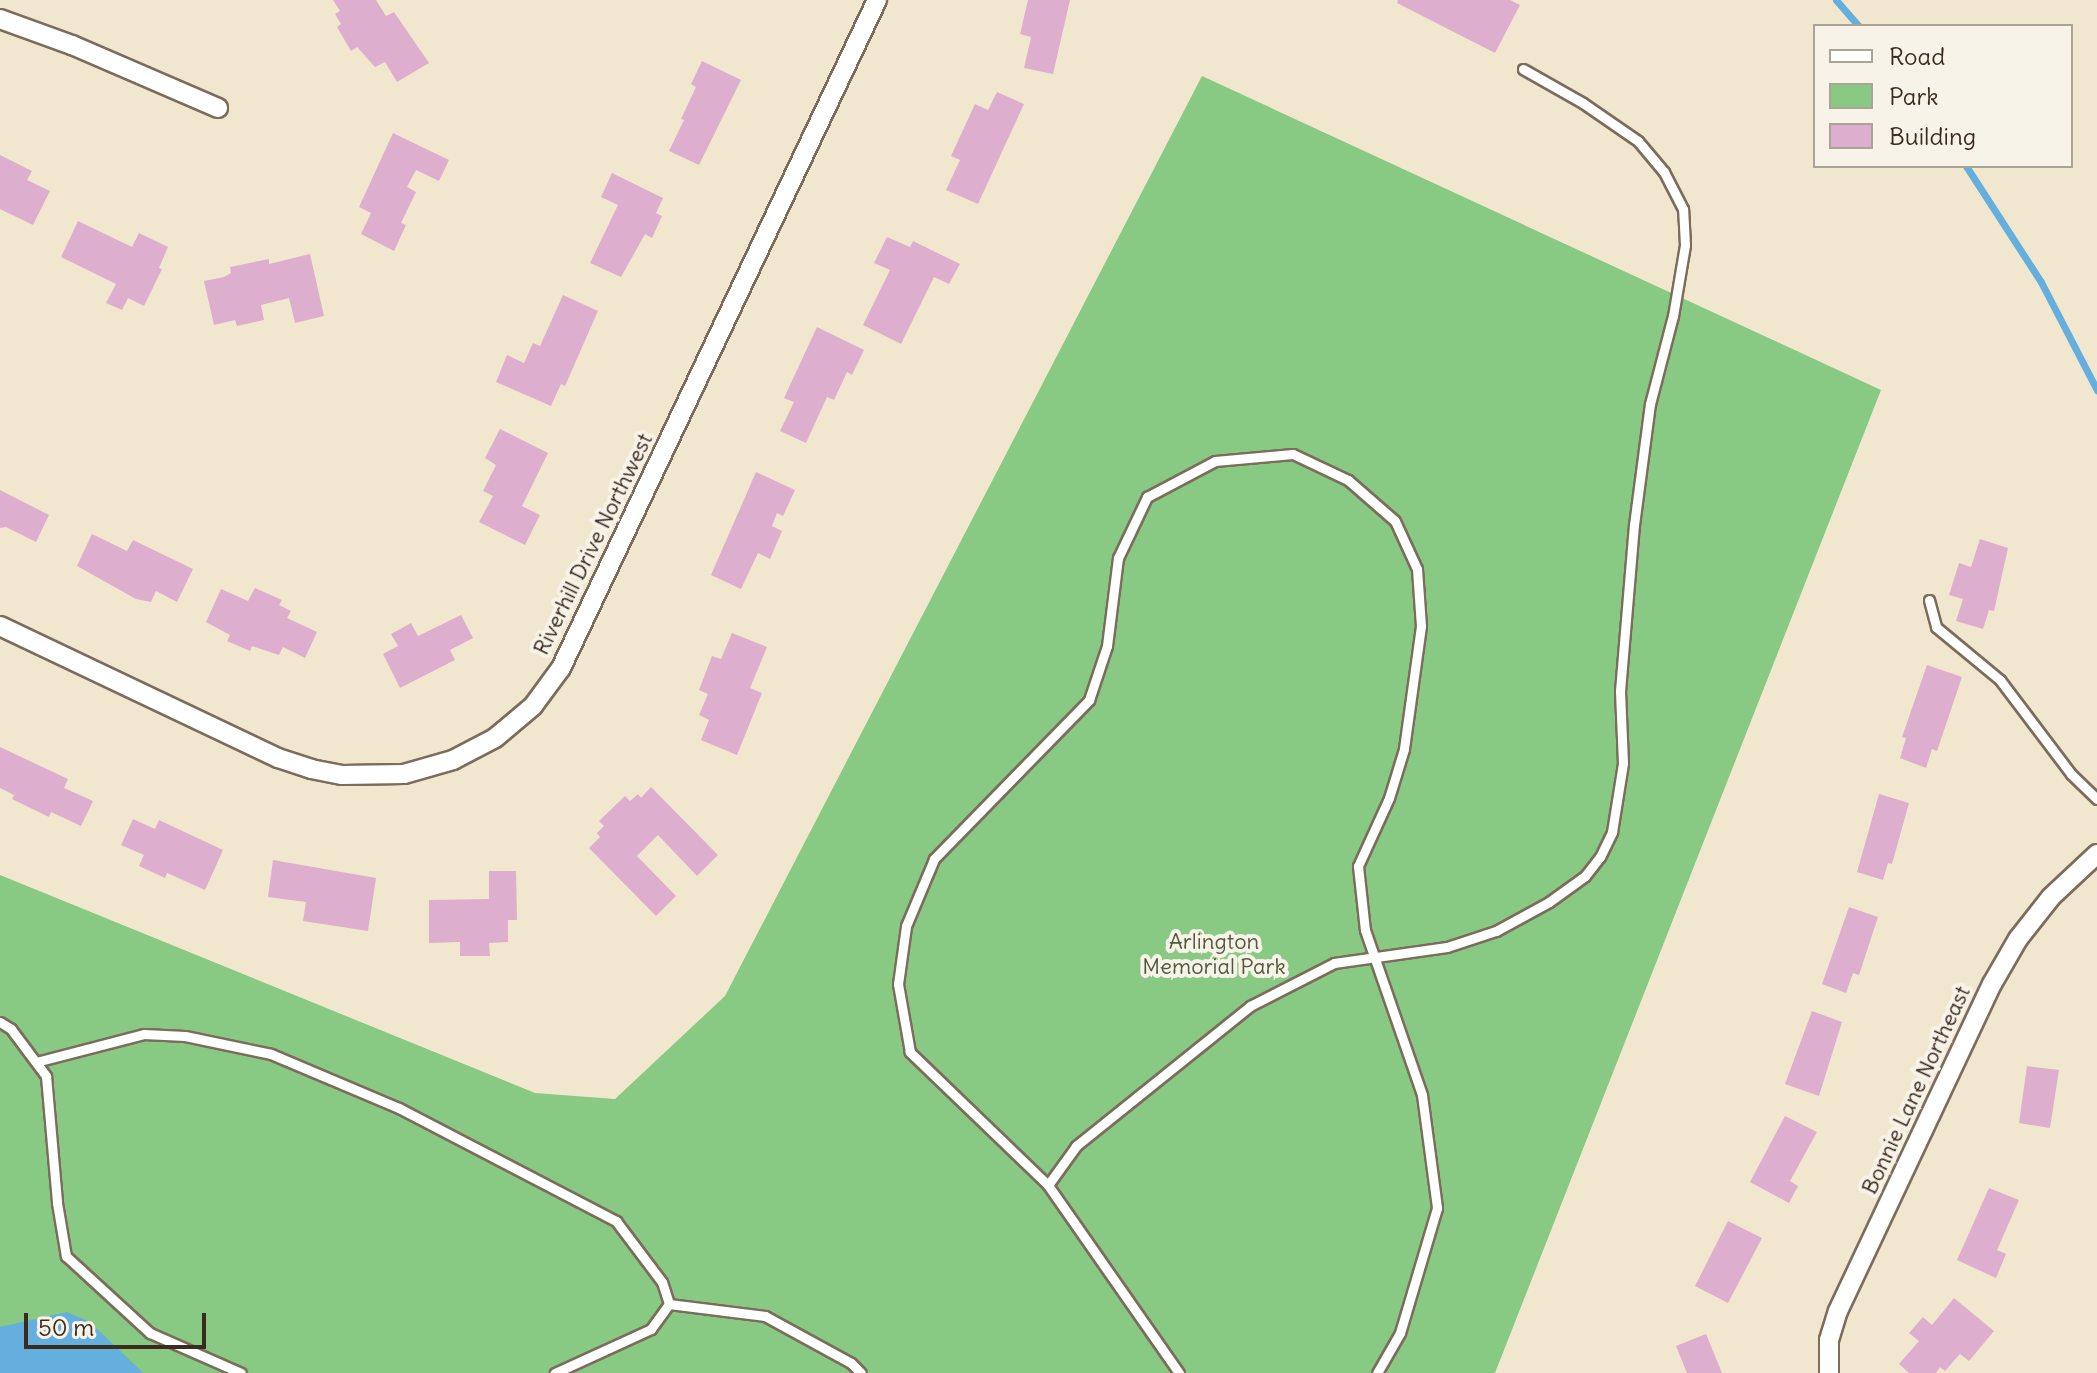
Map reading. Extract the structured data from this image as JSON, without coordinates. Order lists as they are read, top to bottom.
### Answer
{
  "streets": {
    "street": ["Riverhill Drive Northwest", "Bonnie Lane Northeast"]
  },
  "parks": ["Arlington Memorial Park"],
  "legend": ["Road", "Park", "Building"],
  "scale_bar": "50 m"
}
